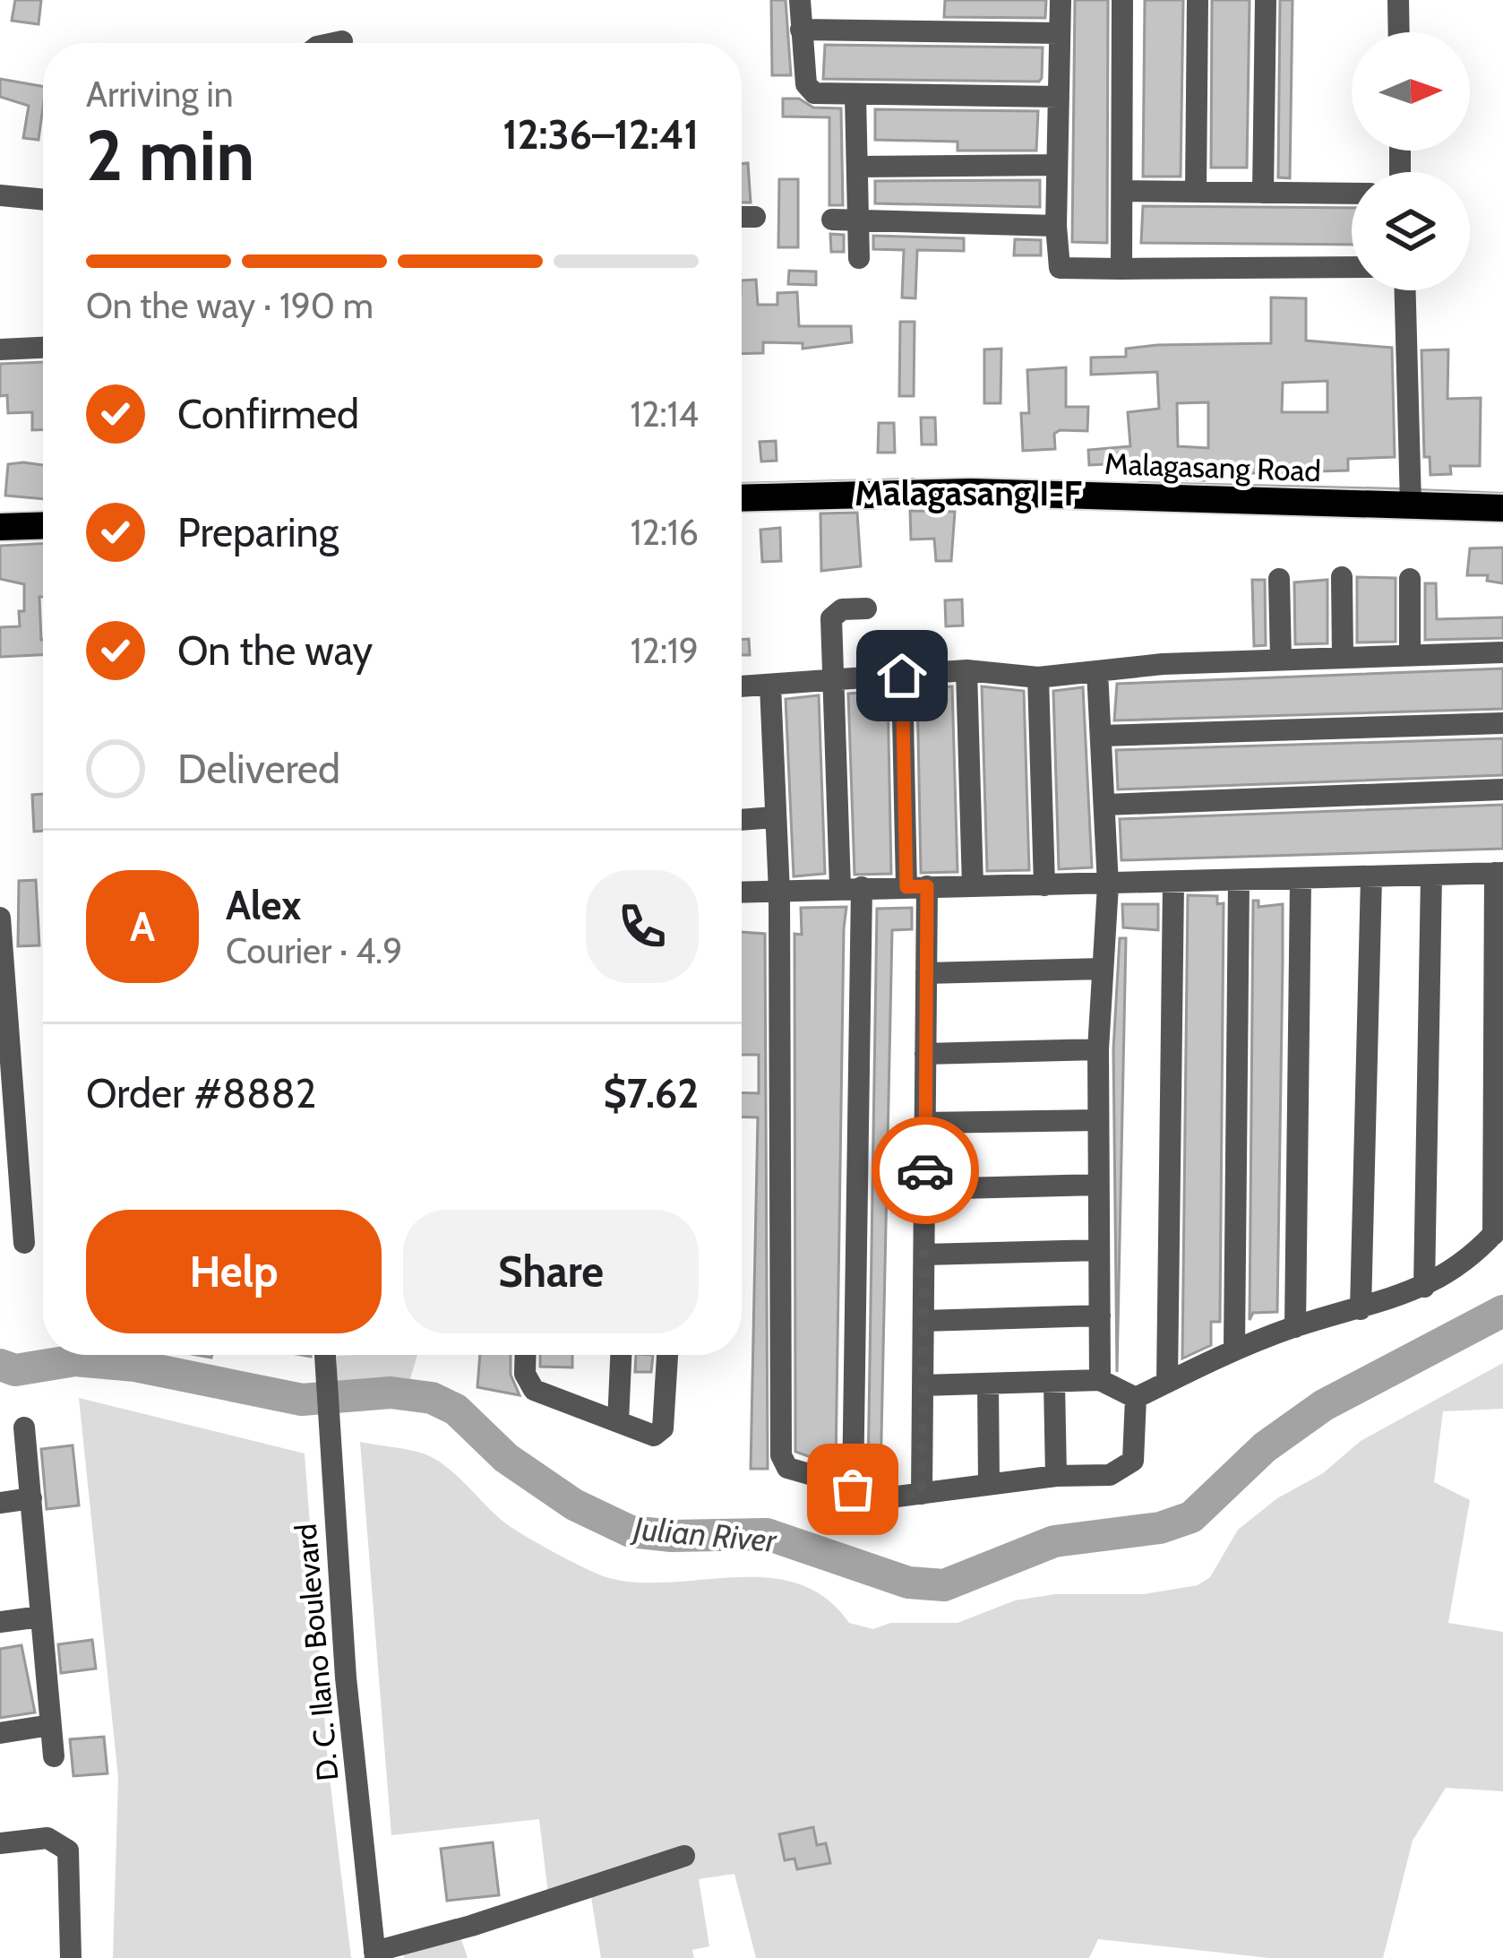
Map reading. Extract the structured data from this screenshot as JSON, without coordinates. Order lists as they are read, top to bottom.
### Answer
{
  "streets": {
    "main road": ["Malagasang Road"],
    "street": ["D. C. Ilano Boulevard"]
  },
  "districts": ["Malagasang I-F"],
  "water": ["Julian River"],
  "north": "right",
  "page": {
    "heading": ["2 min", "Arriving in", "12:36–12:41"],
    "panel": [
      "Alex",
      "Courier · 4.9",
      "Order #8882",
      "$7.62"
    ],
    "bar": "On the way · 190 m",
    "list": [
      ["Confirmed", "12:14"],
      ["Preparing", "12:16"],
      ["On the way", "12:19"],
      "Delivered"
    ],
    "round": "A",
    "buttons": ["Help", "Share"]
  }
}
